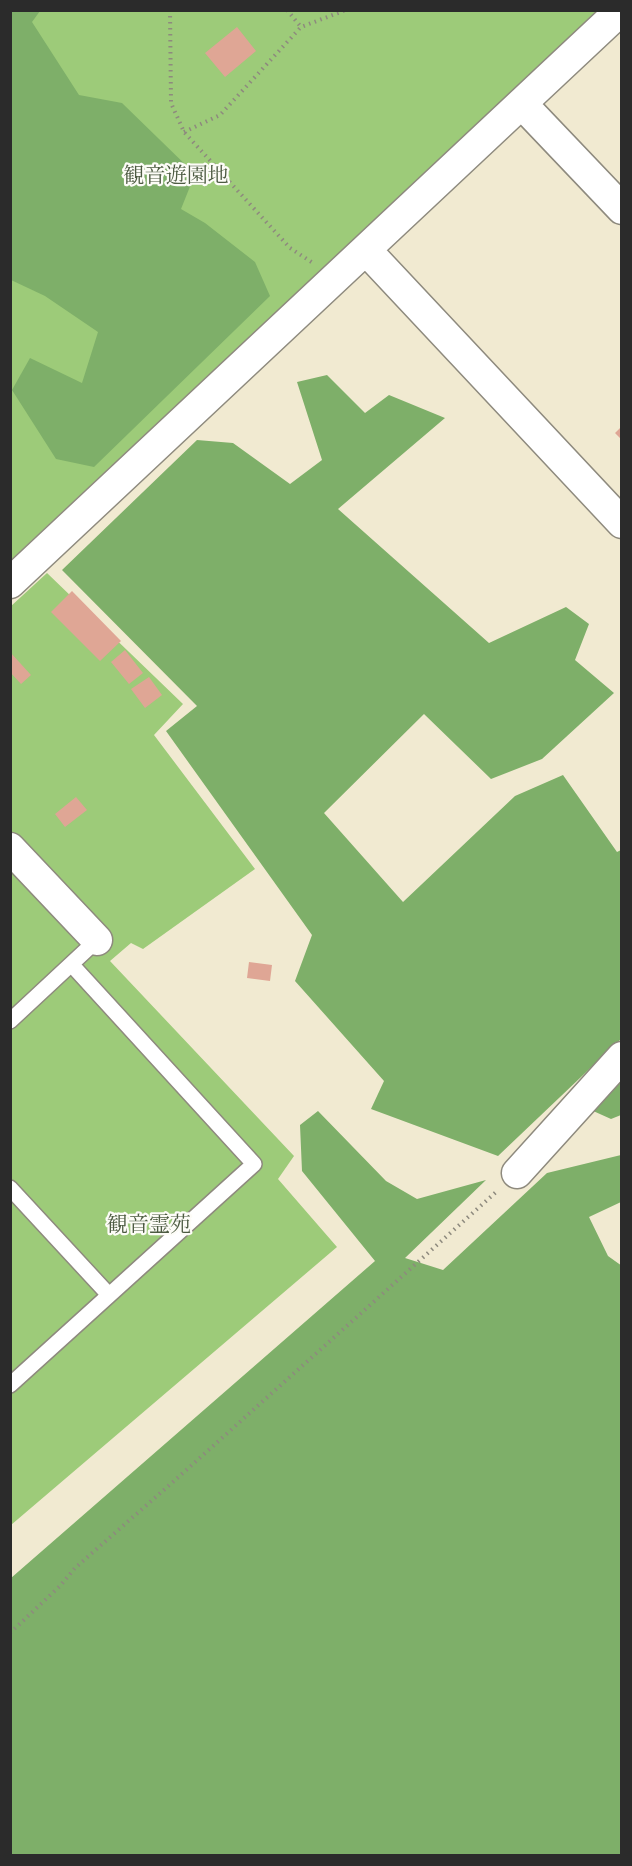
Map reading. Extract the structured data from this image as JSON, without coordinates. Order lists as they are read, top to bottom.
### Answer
{
  "parks": ["観音遊園地", "観音霊苑"]
}
